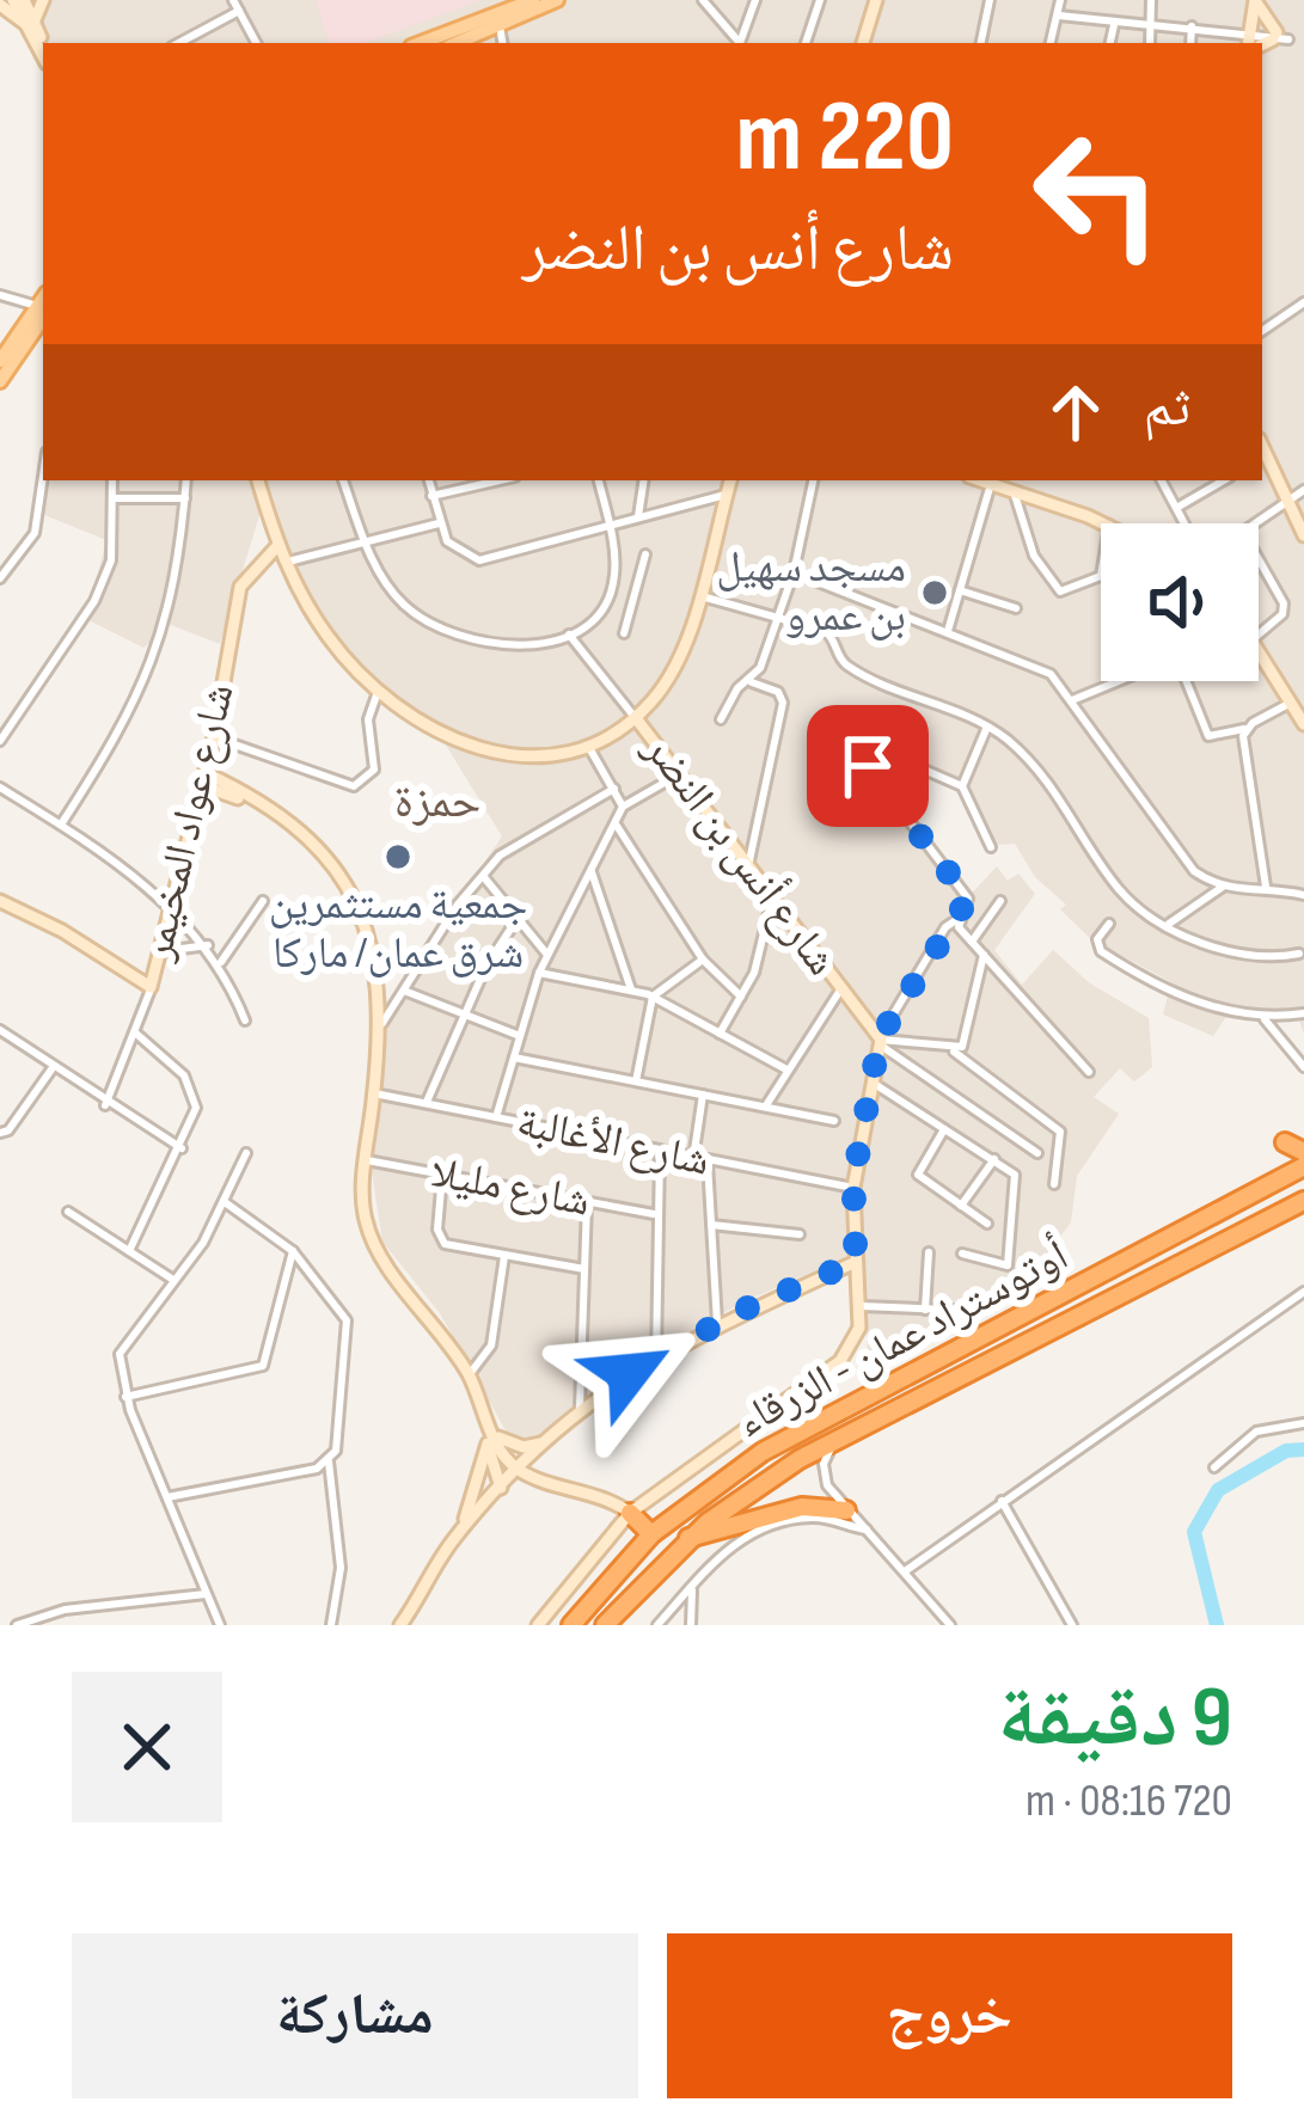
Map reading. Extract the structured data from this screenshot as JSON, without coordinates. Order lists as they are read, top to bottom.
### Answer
{
  "streets": {
    "highway": ["أوتوستراد عمان - الزرقاء"],
    "street": [
      "شارع عواد المخيمر",
      "شارع أنس بن النضر",
      "شارع الأغالبة",
      "شارع مليلا"
    ]
  },
  "districts": ["حمزة"],
  "places": ["مسجد سهيل بن عمرو", "جمعية مستثمرين شرق عمان/ ماركا"],
  "page": {
    "turn": ["220 m", "شارع أنس بن النضر"],
    "then": "ثم",
    "heading": ["9 دقيقة", "720 m · 08:16"],
    "buttons": ["خروج", "مشاركة"]
  }
}
